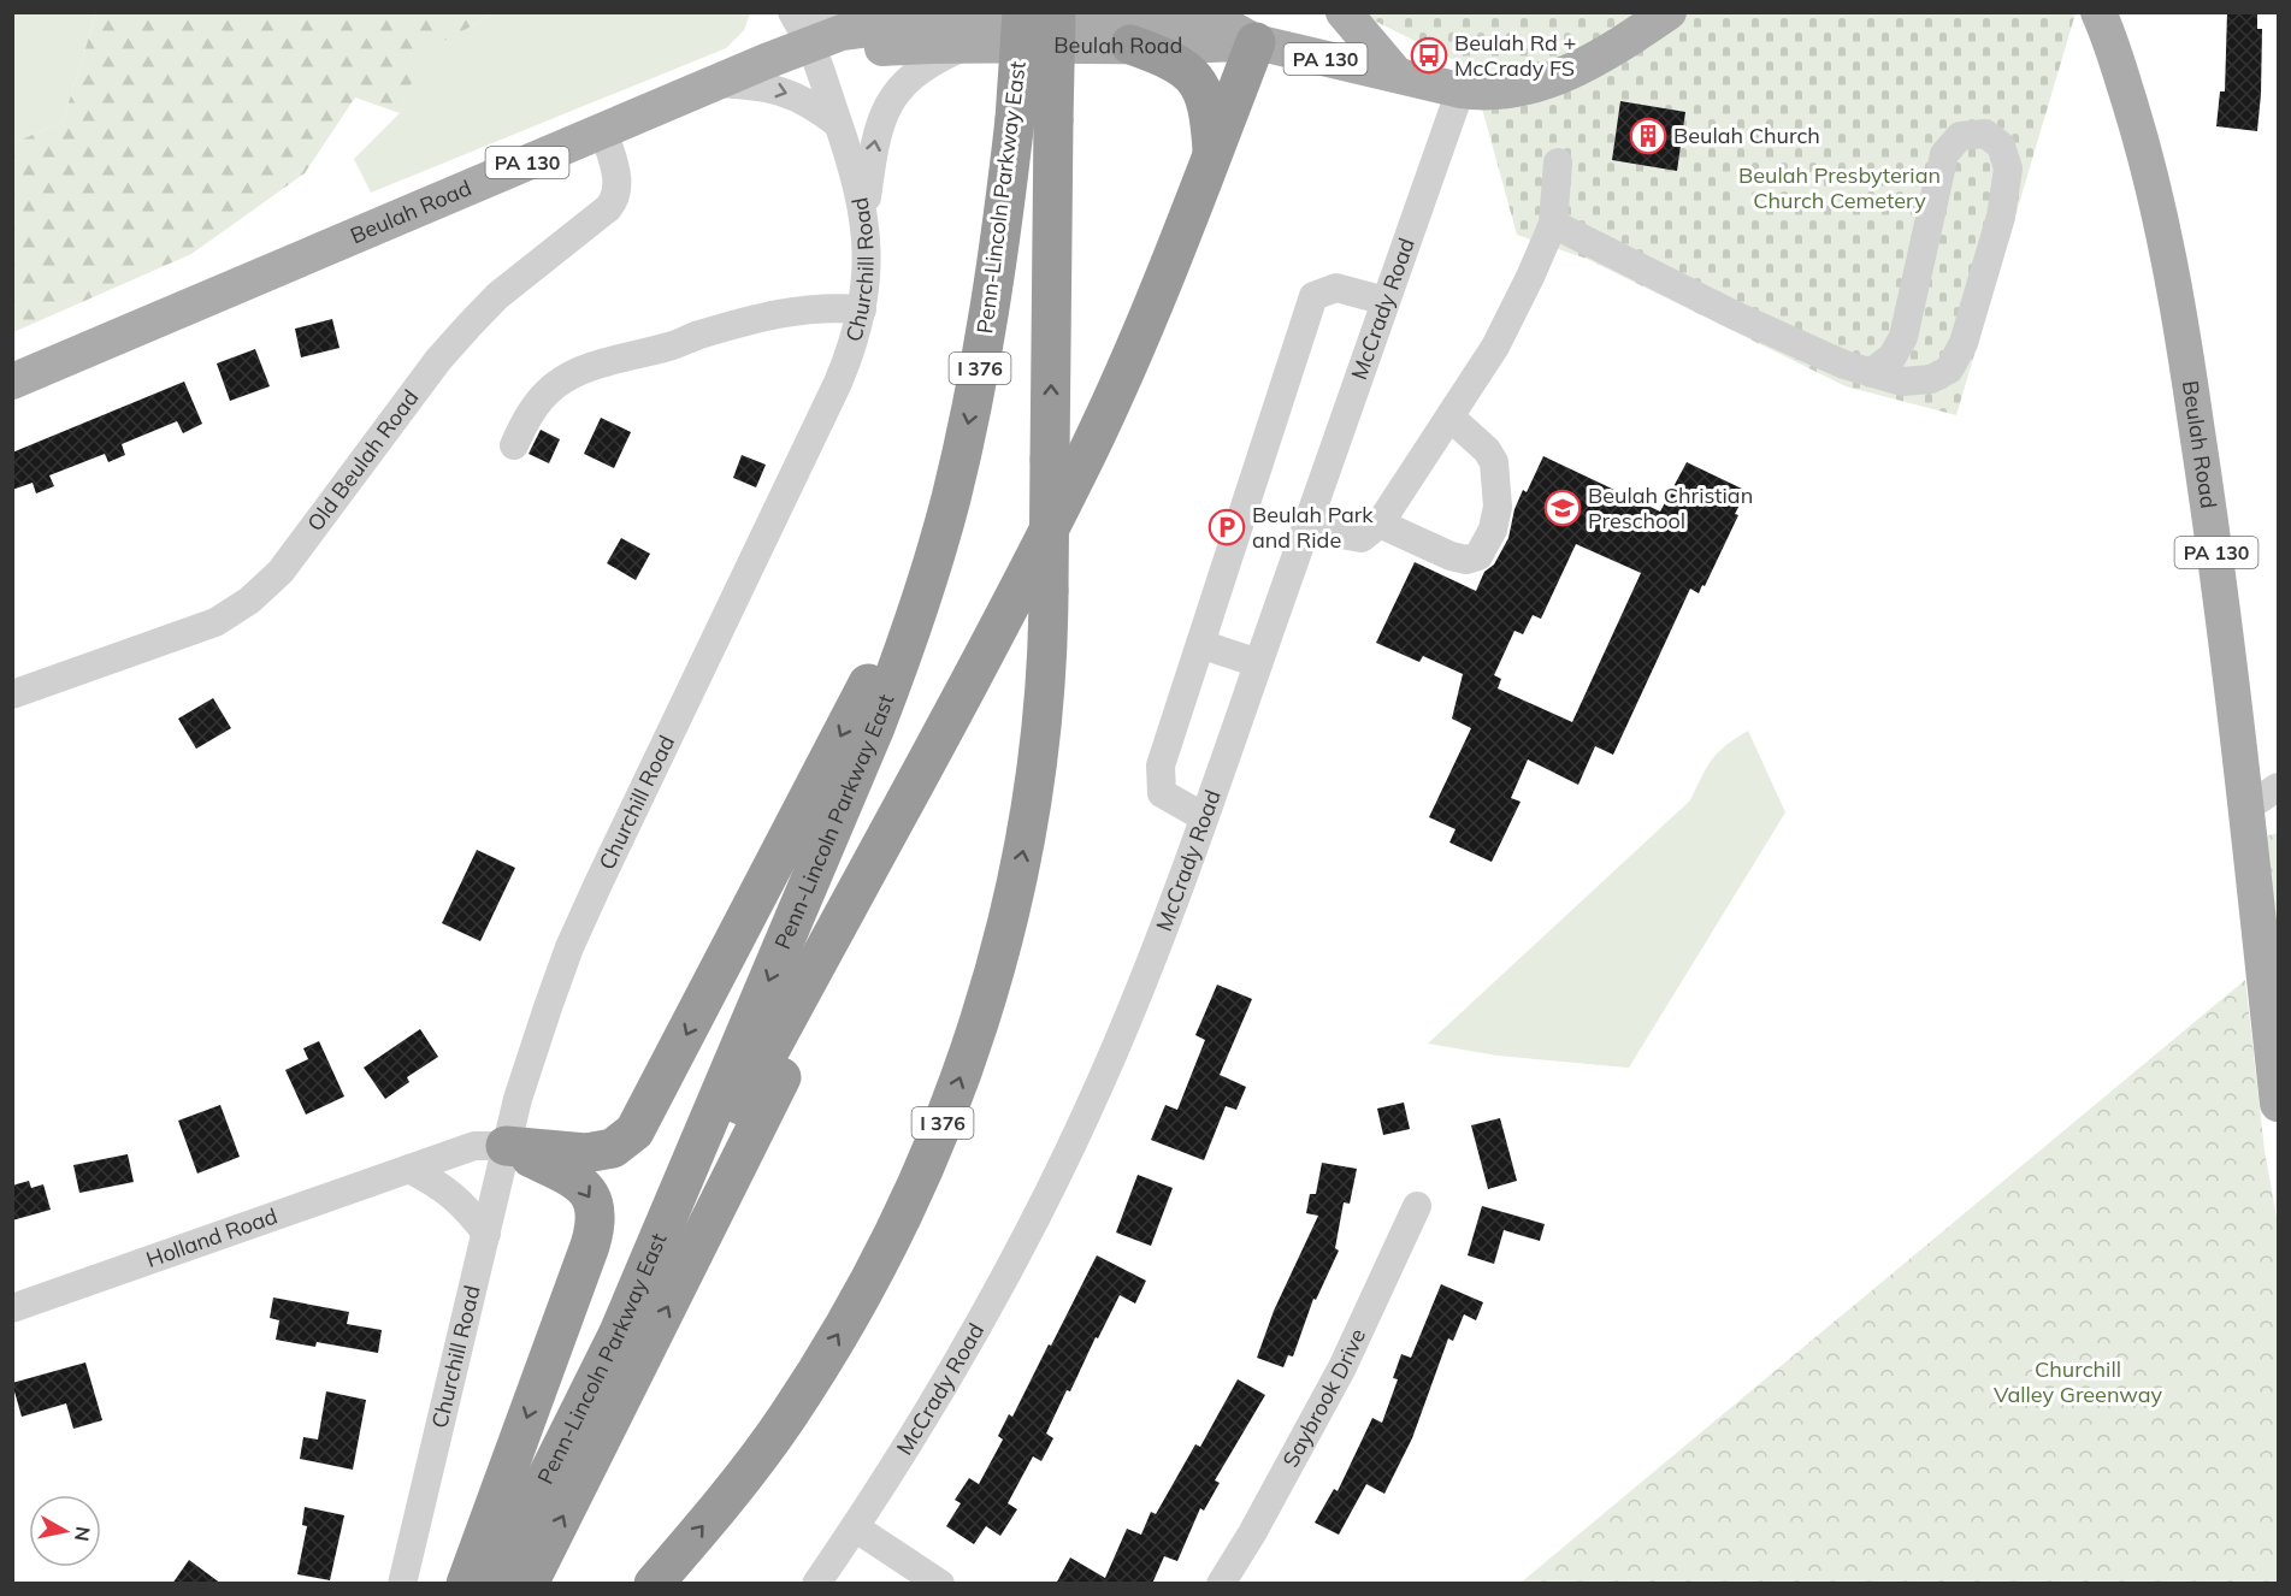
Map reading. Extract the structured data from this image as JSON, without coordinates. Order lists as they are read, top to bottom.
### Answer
{
  "streets": {
    "highway": ["Penn-Lincoln Parkway East", "I 376"],
    "main road": ["Beulah Road", "PA 130"],
    "street": [
      "Churchill Road",
      "McCrady Road",
      "Old Beulah Road",
      "Holland Road",
      "Saybrook Drive"
    ]
  },
  "crossings": [
    ["Beulah Road", "Churchill Road"],
    ["Beulah Road", "McCrady Road"],
    ["Beulah Road", "Old Beulah Road"],
    ["Churchill Road", "Holland Road"]
  ],
  "parks": ["Beulah Presbyterian Church Cemetery", "Churchill Valley Greenway"],
  "places": {
    "bus stop": ["Beulah Rd + McCrady FS"],
    "building": ["Beulah Church"],
    "school or university": ["Beulah Christian Preschool"],
    "parking": ["Beulah Park and Ride"]
  },
  "north": "right"
}
